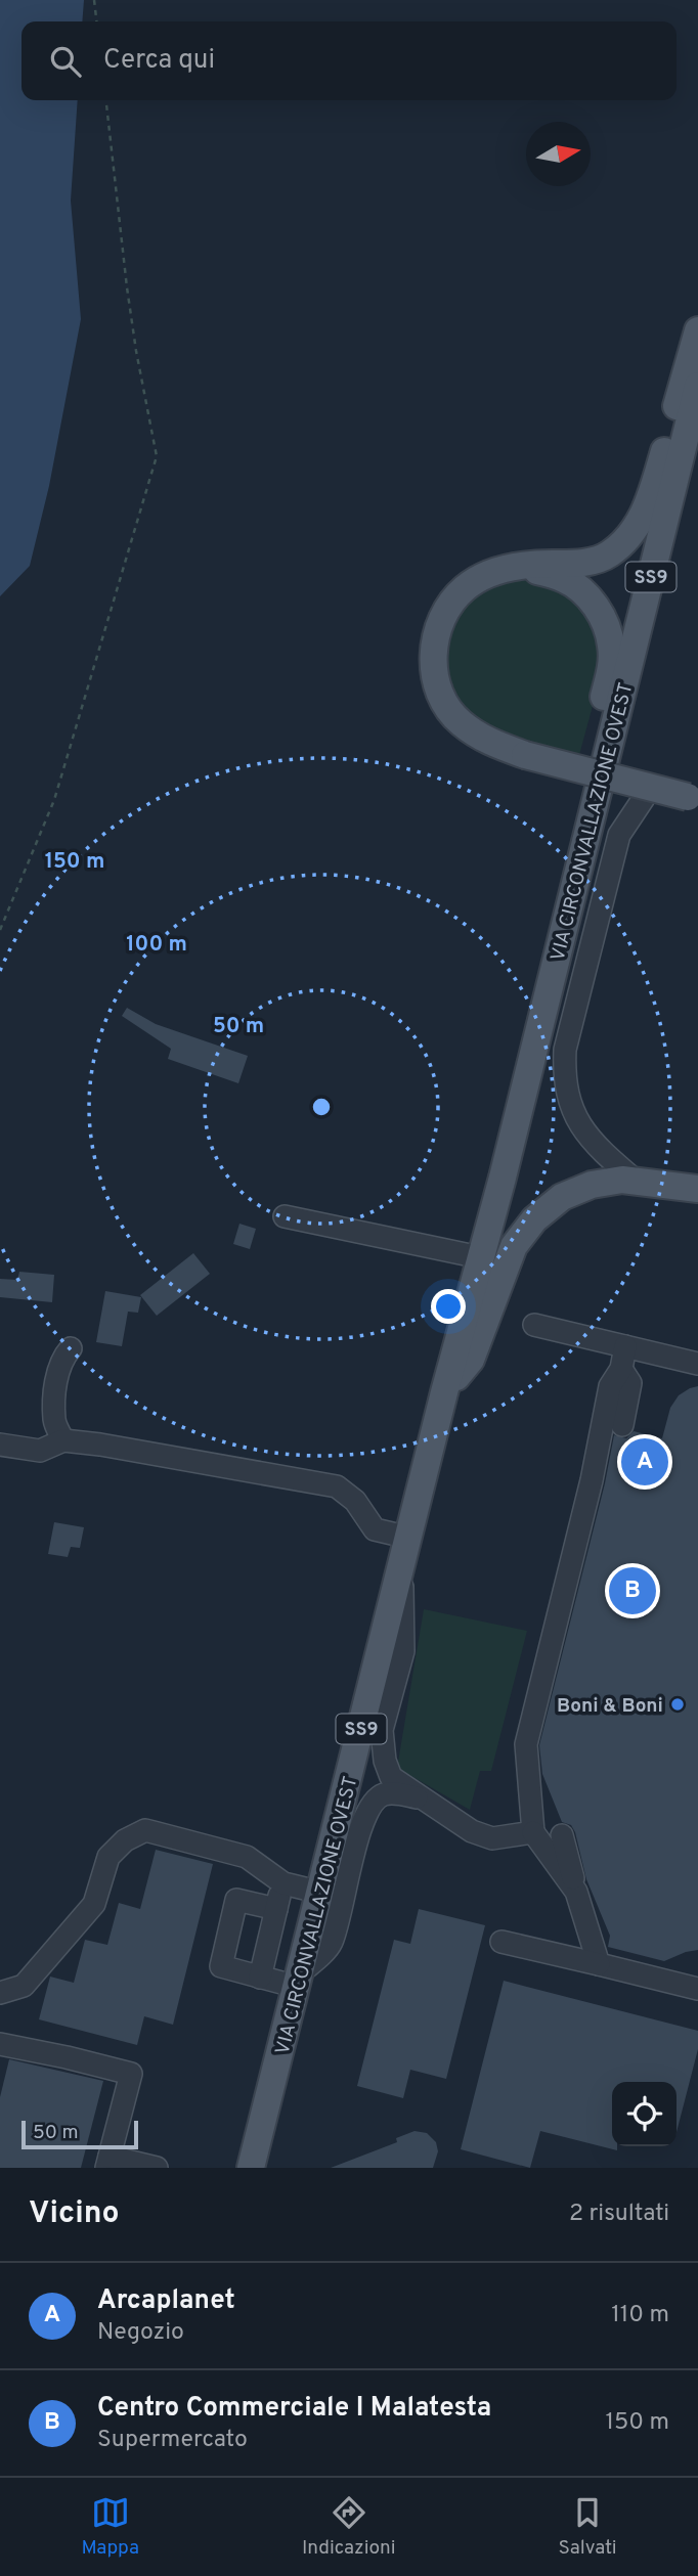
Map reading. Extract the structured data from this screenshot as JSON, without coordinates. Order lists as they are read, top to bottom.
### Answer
{
  "streets": {
    "main road": ["SS9", "VIA CIRCONVALLAZIONE OVEST"]
  },
  "places": ["Boni & Boni"],
  "scale_bar": "50 m",
  "north": "right",
  "page": {
    "search": "Cerca qui",
    "pins": ["A", "B"],
    "scale": "50 m",
    "heading": ["Vicino", "2 risultati"],
    "list": [
      {
        "mark": "A",
        "name": "Arcaplanet",
        "note": "Negozio",
        "value": "110 m"
      },
      {
        "mark": "B",
        "name": "Centro Commerciale I Malatesta",
        "note": "Supermercato",
        "value": "150 m"
      }
    ],
    "nav": ["Mappa", "Indicazioni", "Salvati"]
  },
  "rings": ["150 m", "100 m", "50 m"]
}
